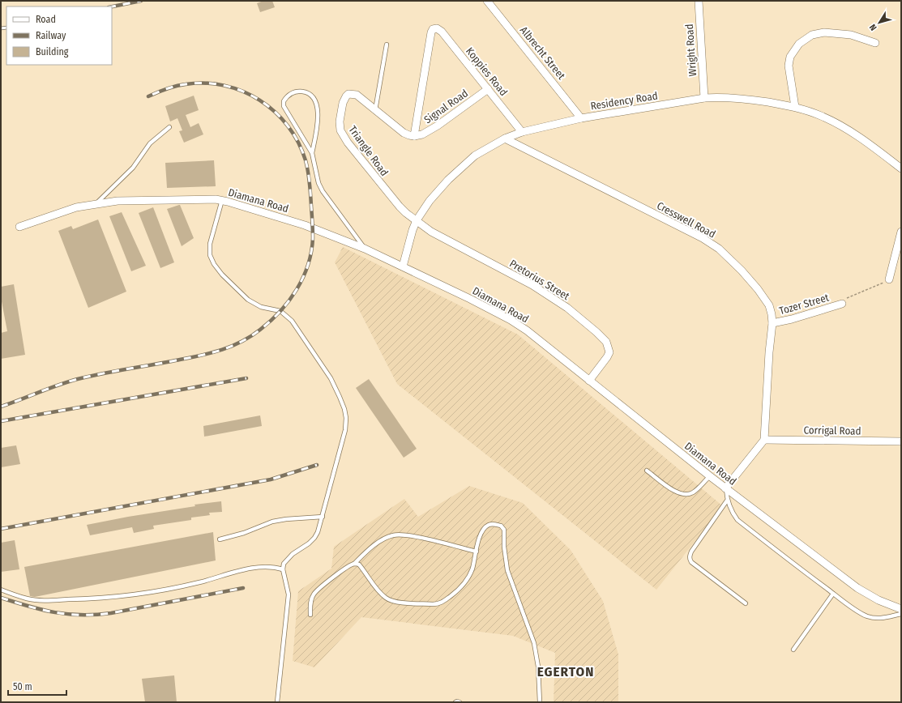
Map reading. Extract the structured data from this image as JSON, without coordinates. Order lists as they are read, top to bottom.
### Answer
{
  "streets": {
    "street": [
      "Wright Road",
      "Albrecht Street",
      "Koppies Road",
      "Residency Road",
      "Signal Road",
      "Triangle Road",
      "Diamana Road",
      "Cresswell Road",
      "Pretorius Street",
      "Tozer Street",
      "Corrigal Road"
    ]
  },
  "crossings": [
    ["Wright Road", "Residency Road"],
    ["Albrecht Street", "Residency Road"],
    ["Koppies Road", "Residency Road"],
    ["Koppies Road", "Signal Road"],
    ["Koppies Road", "Triangle Road"],
    ["Residency Road", "Triangle Road"],
    ["Residency Road", "Diamana Road"],
    ["Residency Road", "Cresswell Road"],
    ["Residency Road", "Pretorius Street"],
    ["Signal Road", "Triangle Road"],
    ["Triangle Road", "Pretorius Street"],
    ["Diamana Road", "Pretorius Street"],
    ["Cresswell Road", "Tozer Street"],
    ["Cresswell Road", "Corrigal Road"]
  ],
  "districts": ["EGERTON"],
  "legend": ["Road", "Railway", "Building"],
  "scale_bar": "50 m",
  "north": "bottom left"
}
